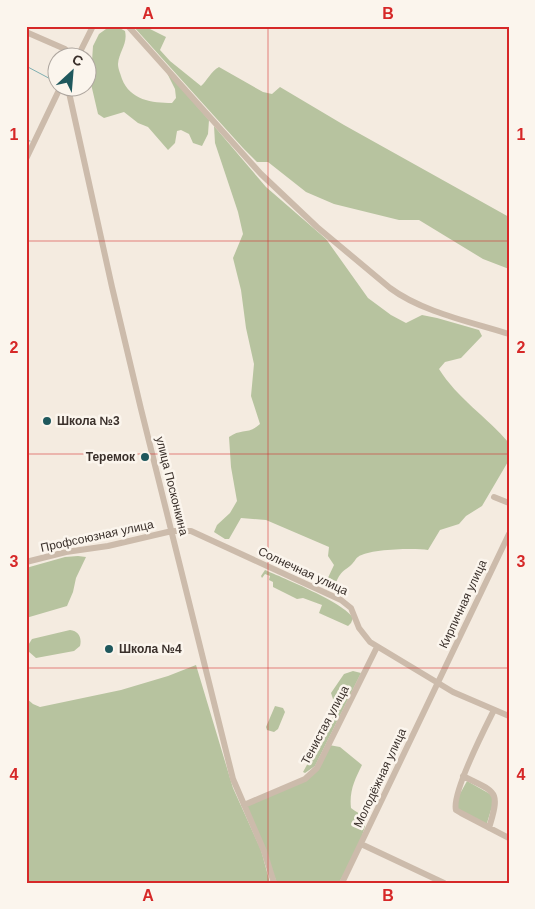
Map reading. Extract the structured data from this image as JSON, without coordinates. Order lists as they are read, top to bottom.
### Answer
{
  "streets": {
    "street": [
      "улица Посконкина",
      "Профсоюзная улица",
      "Солнечная улица",
      "Кирпичная улица",
      "Тенистая улица",
      "Молодёжная улица"
    ]
  },
  "crossings": [
    ["улица Посконкина", "Профсоюзная улица"],
    ["улица Посконкина", "Солнечная улица"],
    ["улица Посконкина", "Тенистая улица"],
    ["Профсоюзная улица", "Солнечная улица"],
    ["Солнечная улица", "Кирпичная улица"],
    ["Солнечная улица", "Тенистая улица"],
    ["Солнечная улица", "Молодёжная улица"],
    ["Кирпичная улица", "Молодёжная улица"]
  ],
  "places": ["Школа №3", "Теремок", "Школа №4"],
  "north": "top right",
  "grid": {
    "columns": ["A", "B"],
    "rows": [
      "1",
      "2",
      "3",
      "4"
    ]
  }
}
